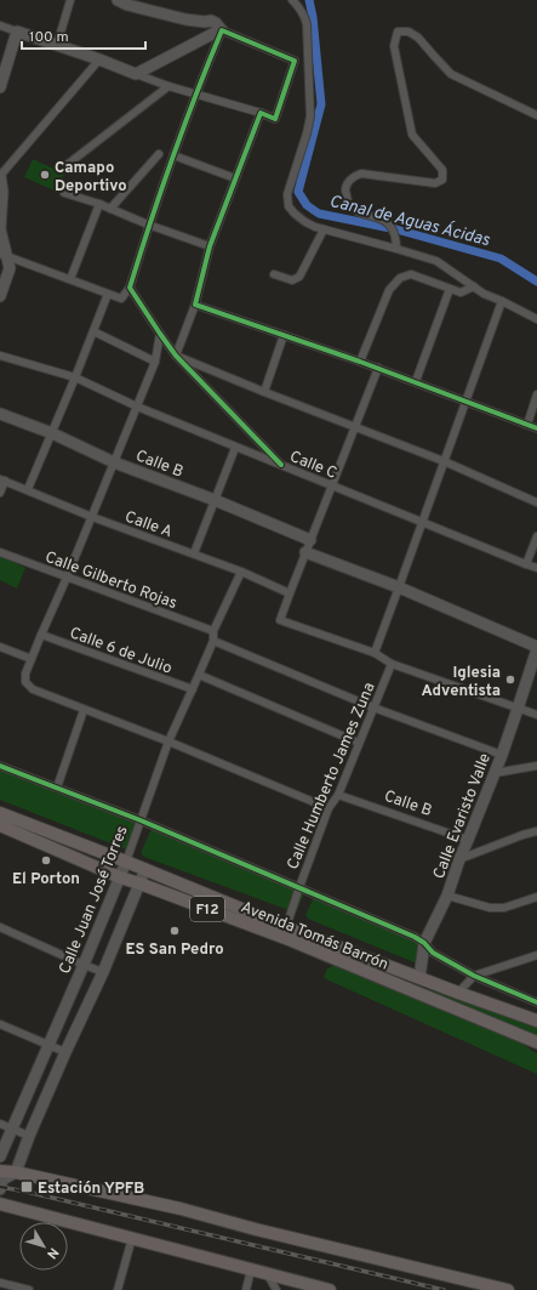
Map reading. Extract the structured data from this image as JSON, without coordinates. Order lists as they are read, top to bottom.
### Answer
{
  "streets": {
    "main road": ["F12", "Avenida Tomás Barrón"],
    "street": [
      "Calle B",
      "Calle C",
      "Calle A",
      "Calle Gilberto Rojas",
      "Calle 6 de Julio",
      "Calle Humberto James Zuna",
      "Calle Evaristo Valle",
      "Calle Juan José Torres"
    ]
  },
  "crossings": [
    ["Calle B", "Calle Humberto James Zuna"],
    ["Calle B", "Calle Evaristo Valle"],
    ["Calle A", "Calle Juan José Torres"],
    ["Calle Gilberto Rojas", "Calle Juan José Torres"],
    ["Calle 6 de Julio", "Calle Juan José Torres"],
    ["Calle Humberto James Zuna", "Avenida Tomás Barrón"],
    ["Calle Evaristo Valle", "Avenida Tomás Barrón"],
    ["Calle Juan José Torres", "Avenida Tomás Barrón"]
  ],
  "water": ["Canal de Aguas Ácidas"],
  "places": {
    "other": [
      "Camapo Deportivo",
      "Iglesia Adventista",
      "El Porton",
      "ES San Pedro"
    ],
    "transit": ["Estación YPFB"]
  },
  "scale_bar": "100 m",
  "north": "bottom right"
}
